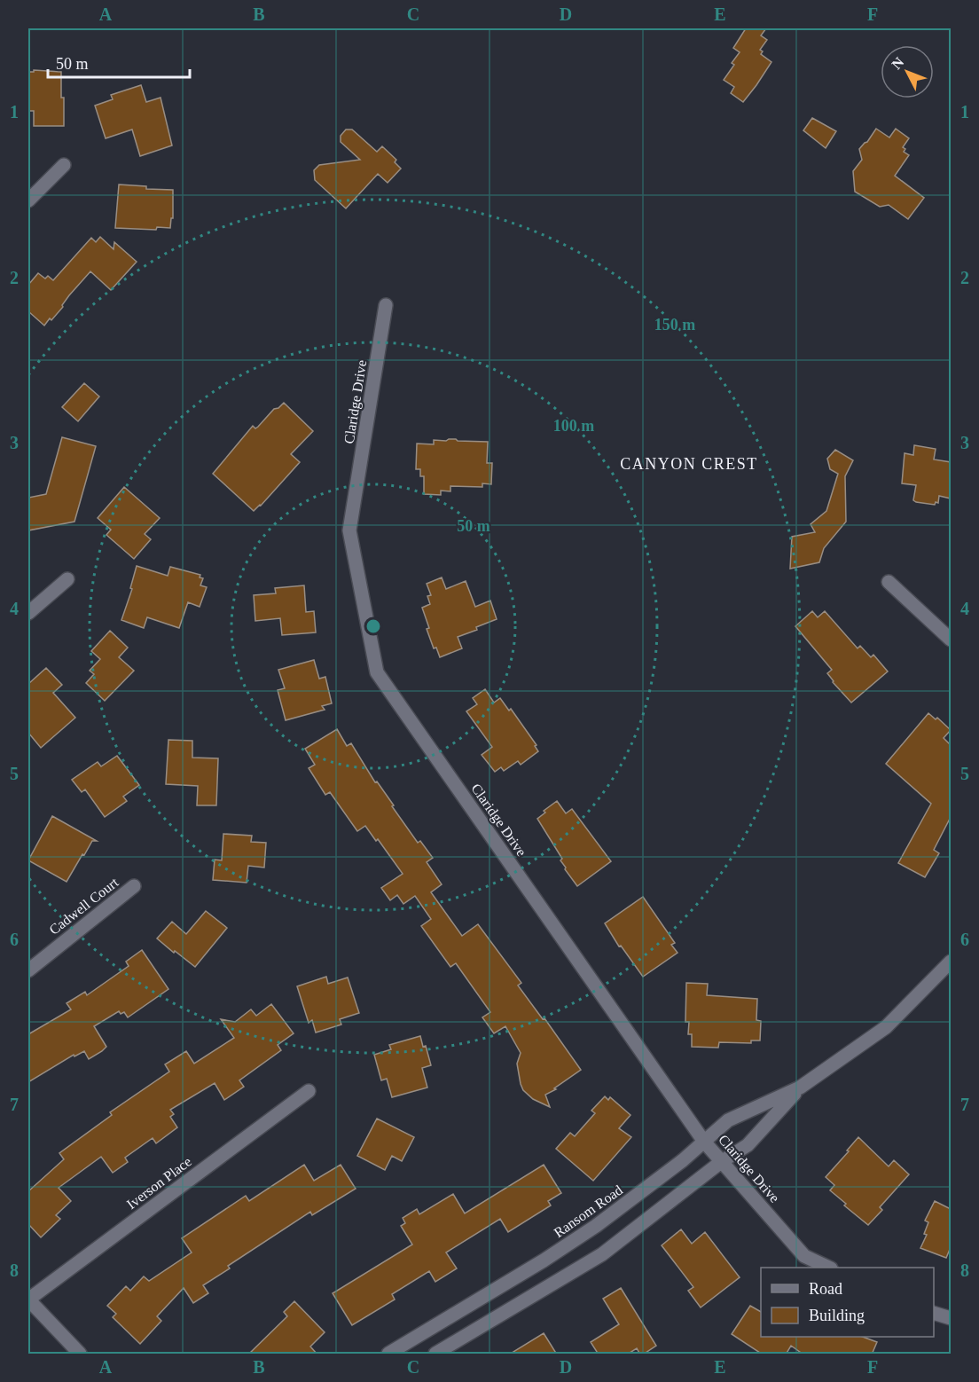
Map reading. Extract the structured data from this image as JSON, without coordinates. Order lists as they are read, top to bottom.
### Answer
{
  "streets": {
    "street": [
      "Claridge Drive",
      "Cadwell Court",
      "Iverson Place",
      "Ransom Road"
    ]
  },
  "crossings": [
    ["Claridge Drive", "Ransom Road"]
  ],
  "districts": ["CANYON CREST"],
  "legend": ["Road", "Building"],
  "scale_bar": "50 m",
  "north": "top left",
  "grid": {
    "columns": [
      "A",
      "B",
      "C",
      "D",
      "E",
      "F"
    ],
    "rows": [
      "1",
      "2",
      "3",
      "4",
      "5",
      "6",
      "7",
      "8"
    ]
  },
  "rings": ["150 m", "100 m", "50 m"]
}
